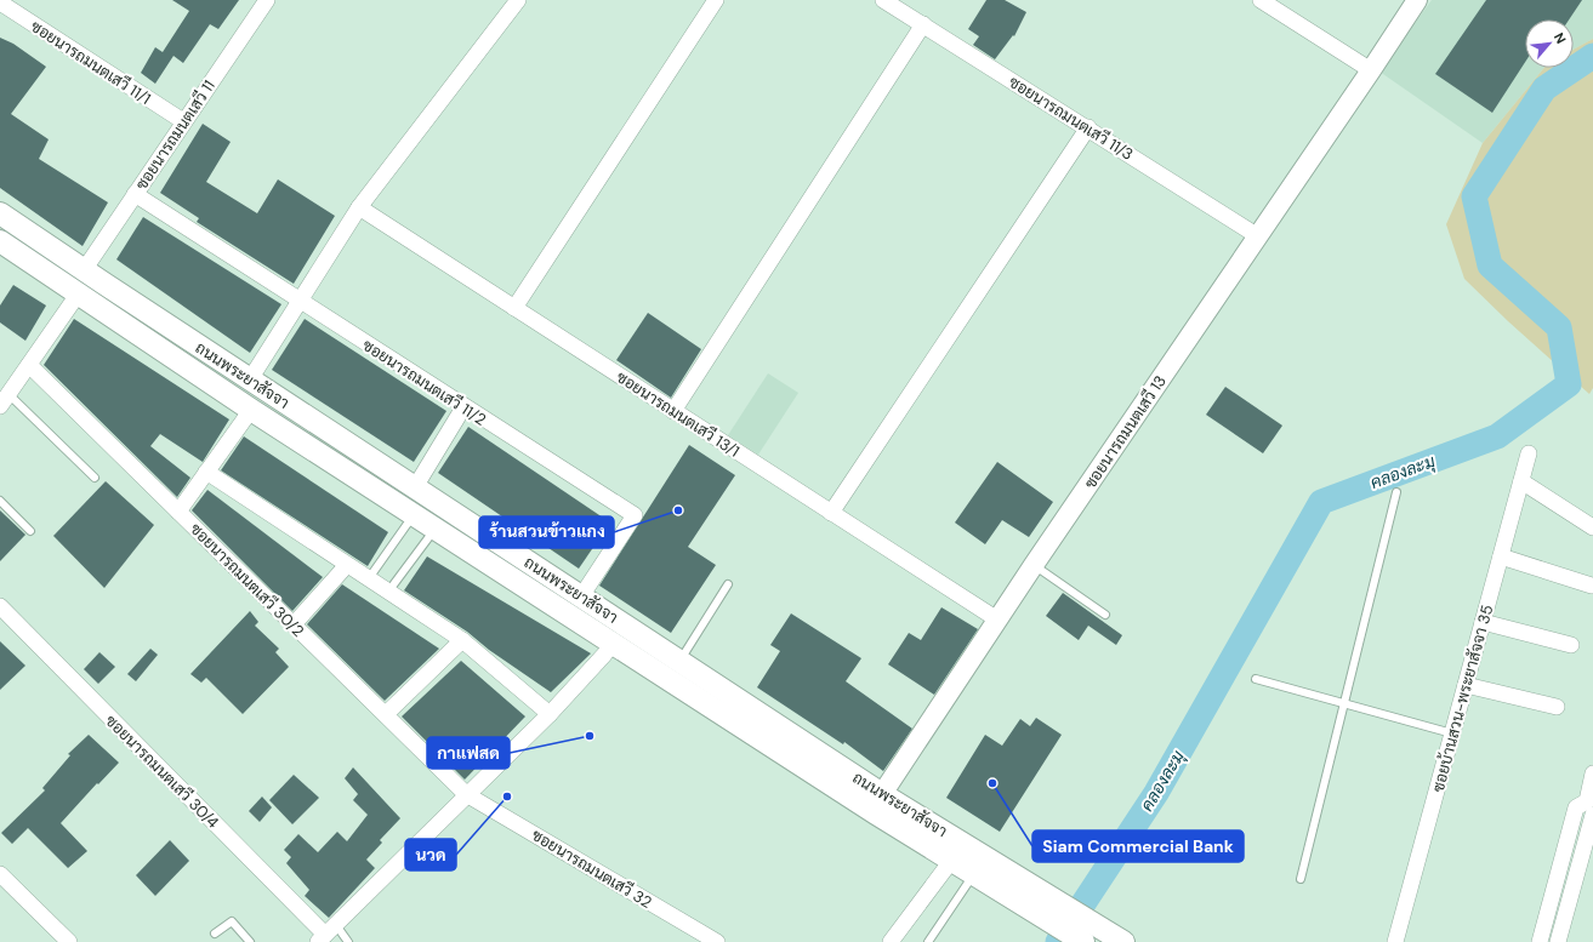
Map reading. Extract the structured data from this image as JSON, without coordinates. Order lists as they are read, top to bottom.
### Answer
{
  "streets": {
    "main road": ["ถนนพระยาสัจจา"],
    "street": [
      "ซอยนารถมนตเสวี 11/1",
      "ซอยนารถมนตเสวี 11/3",
      "ซอยนารถมนตเสวี 11",
      "ซอยนารถมนตเสวี 11/2",
      "ซอยนารถมนตเสวี 13/1",
      "ซอยนารถมนตเสวี 13",
      "ซอยนารถมนตเสวี 30/2",
      "ซอยบ้านสวน-พระยาสัจจา 35",
      "ซอยนารถมนตเสวี 30/4",
      "ซอยนารถมนตเสวี 32"
    ]
  },
  "crossings": [
    ["ซอยนารถมนตเสวี 11/1", "ซอยนารถมนตเสวี 11"],
    ["ซอยนารถมนตเสวี 11/3", "ซอยนารถมนตเสวี 13"],
    ["ซอยนารถมนตเสวี 11", "ถนนพระยาสัจจา"],
    ["ซอยนารถมนตเสวี 11", "ซอยนารถมนตเสวี 11/2"],
    ["ถนนพระยาสัจจา", "ซอยนารถมนตเสวี 11/2"],
    ["ถนนพระยาสัจจา", "ซอยนารถมนตเสวี 13"],
    ["ซอยนารถมนตเสวี 13/1", "ซอยนารถมนตเสวี 13"],
    ["ซอยนารถมนตเสวี 30/2", "ซอยนารถมนตเสวี 32"]
  ],
  "water": ["คลองละมุ"],
  "places": [
    "ร้านสวนข้าวแกง",
    "กาแฟสด",
    "Siam Commercial Bank",
    "นวด"
  ],
  "north": "top right"
}
